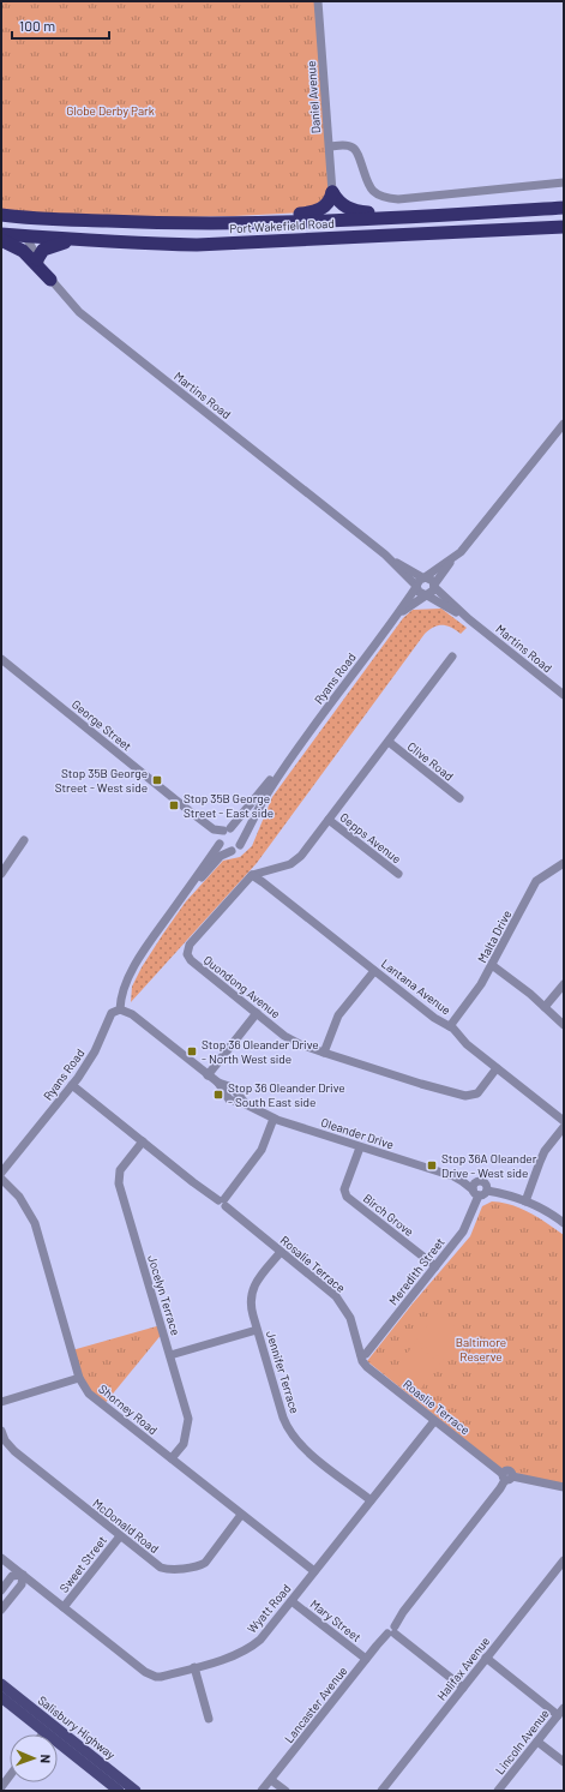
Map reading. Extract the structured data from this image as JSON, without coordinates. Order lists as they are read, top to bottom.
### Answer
{
  "streets": {
    "highway": ["Port Wakefield Road"],
    "main road": ["Salisbury Highway"],
    "street": [
      "Daniel Avenue",
      "Martins Road",
      "Ryans Road",
      "George Street",
      "Clive Road",
      "Gepps Avenue",
      "Malta Drive",
      "Quondong Avenue",
      "Lantana Avenue",
      "Oleander Drive",
      "Birch Grove",
      "Rosalie Terrace",
      "Meredith Street",
      "Jocelyn Terrace",
      "Jennifer Terrace",
      "Roaslie Terrace",
      "Shorney Road",
      "McDonald Road",
      "Sweet Street",
      "Wyatt Road",
      "Mary Street",
      "Halifax Avenue",
      "Lancaster Avenue",
      "Lincoln Avenue"
    ]
  },
  "crossings": [
    ["Port Wakefield Road", "Martins Road"],
    ["Martins Road", "Ryans Road"],
    ["Ryans Road", "George Street"],
    ["Ryans Road", "Oleander Drive"],
    ["Ryans Road", "Rosalie Terrace"],
    ["Malta Drive", "Lantana Avenue"],
    ["Quondong Avenue", "Lantana Avenue"],
    ["Oleander Drive", "Birch Grove"],
    ["Oleander Drive", "Meredith Street"],
    ["Birch Grove", "Meredith Street"],
    ["Rosalie Terrace", "Meredith Street"],
    ["Rosalie Terrace", "Jocelyn Terrace"],
    ["Rosalie Terrace", "Jennifer Terrace"],
    ["Rosalie Terrace", "Roaslie Terrace"],
    ["Meredith Street", "Roaslie Terrace"],
    ["Jocelyn Terrace", "Shorney Road"],
    ["Jennifer Terrace", "Wyatt Road"],
    ["Roaslie Terrace", "Wyatt Road"],
    ["Roaslie Terrace", "Lancaster Avenue"],
    ["Shorney Road", "McDonald Road"],
    ["Shorney Road", "Wyatt Road"],
    ["McDonald Road", "Sweet Street"],
    ["Sweet Street", "Wyatt Road"],
    ["Wyatt Road", "Mary Street"],
    ["Mary Street", "Lancaster Avenue"]
  ],
  "parks": ["Globe Derby Park", "Baltimore Reserve"],
  "places": {
    "transit": [
      "Stop 35B George Street - West side",
      "Stop 35B George Street - East side",
      "Stop 36 Oleander Drive - North West side",
      "Stop 36 Oleander Drive - South East side",
      "Stop 36A Oleander Drive - West side"
    ]
  },
  "scale_bar": "100 m",
  "north": "right"
}
